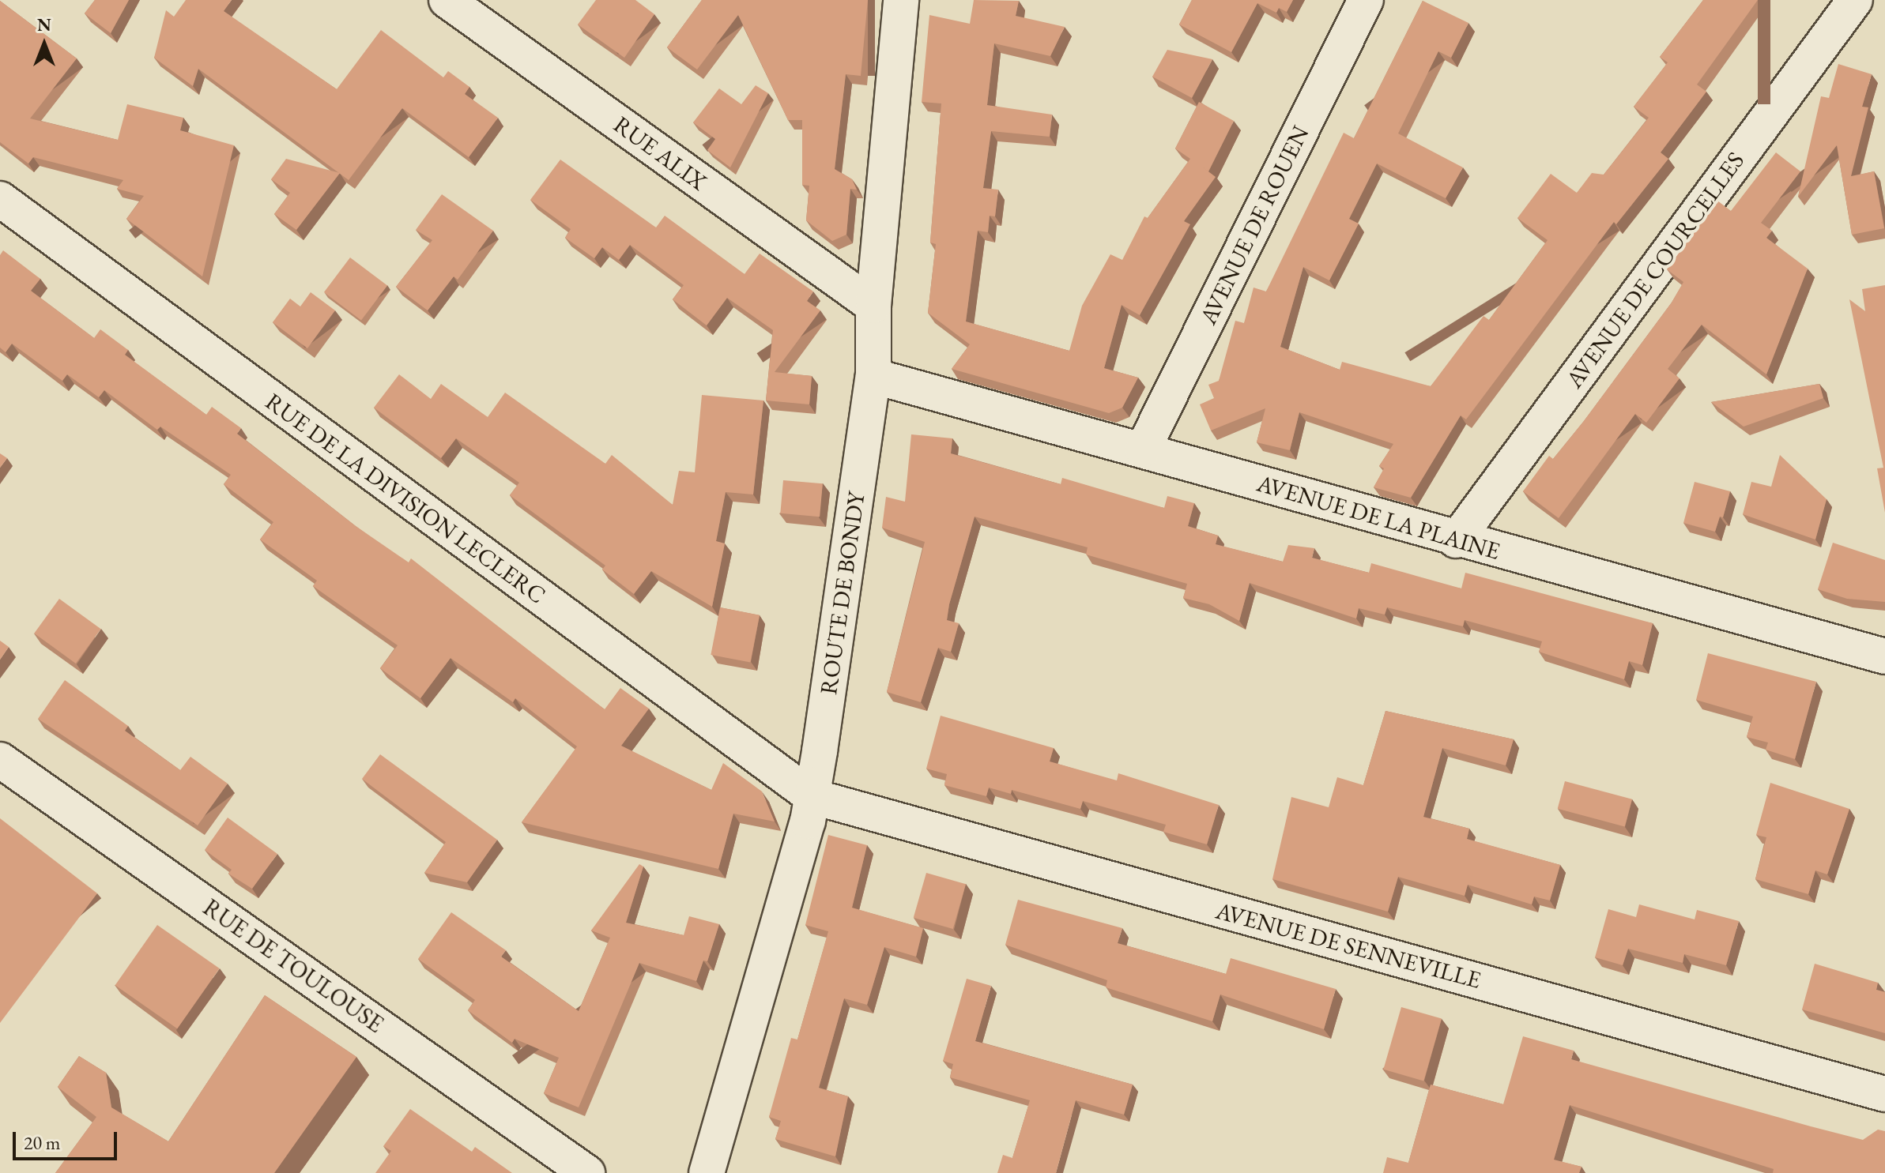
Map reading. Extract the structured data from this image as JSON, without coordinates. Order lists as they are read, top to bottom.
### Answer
{
  "streets": {
    "street": [
      "RUE ALIX",
      "AVENUE DE ROUEN",
      "AVENUE DE COURCELLES",
      "RUE DE LA DIVISION LECLERC",
      "AVENUE DE LA PLAINE",
      "ROUTE DE BONDY",
      "AVENUE DE SENNEVILLE",
      "RUE DE TOULOUSE"
    ]
  },
  "crossings": [
    ["RUE ALIX", "ROUTE DE BONDY"],
    ["AVENUE DE ROUEN", "AVENUE DE LA PLAINE"],
    ["AVENUE DE COURCELLES", "AVENUE DE LA PLAINE"],
    ["RUE DE LA DIVISION LECLERC", "ROUTE DE BONDY"],
    ["RUE DE LA DIVISION LECLERC", "AVENUE DE SENNEVILLE"],
    ["AVENUE DE LA PLAINE", "ROUTE DE BONDY"],
    ["ROUTE DE BONDY", "AVENUE DE SENNEVILLE"]
  ],
  "scale_bar": "20 m",
  "north": "top"
}
